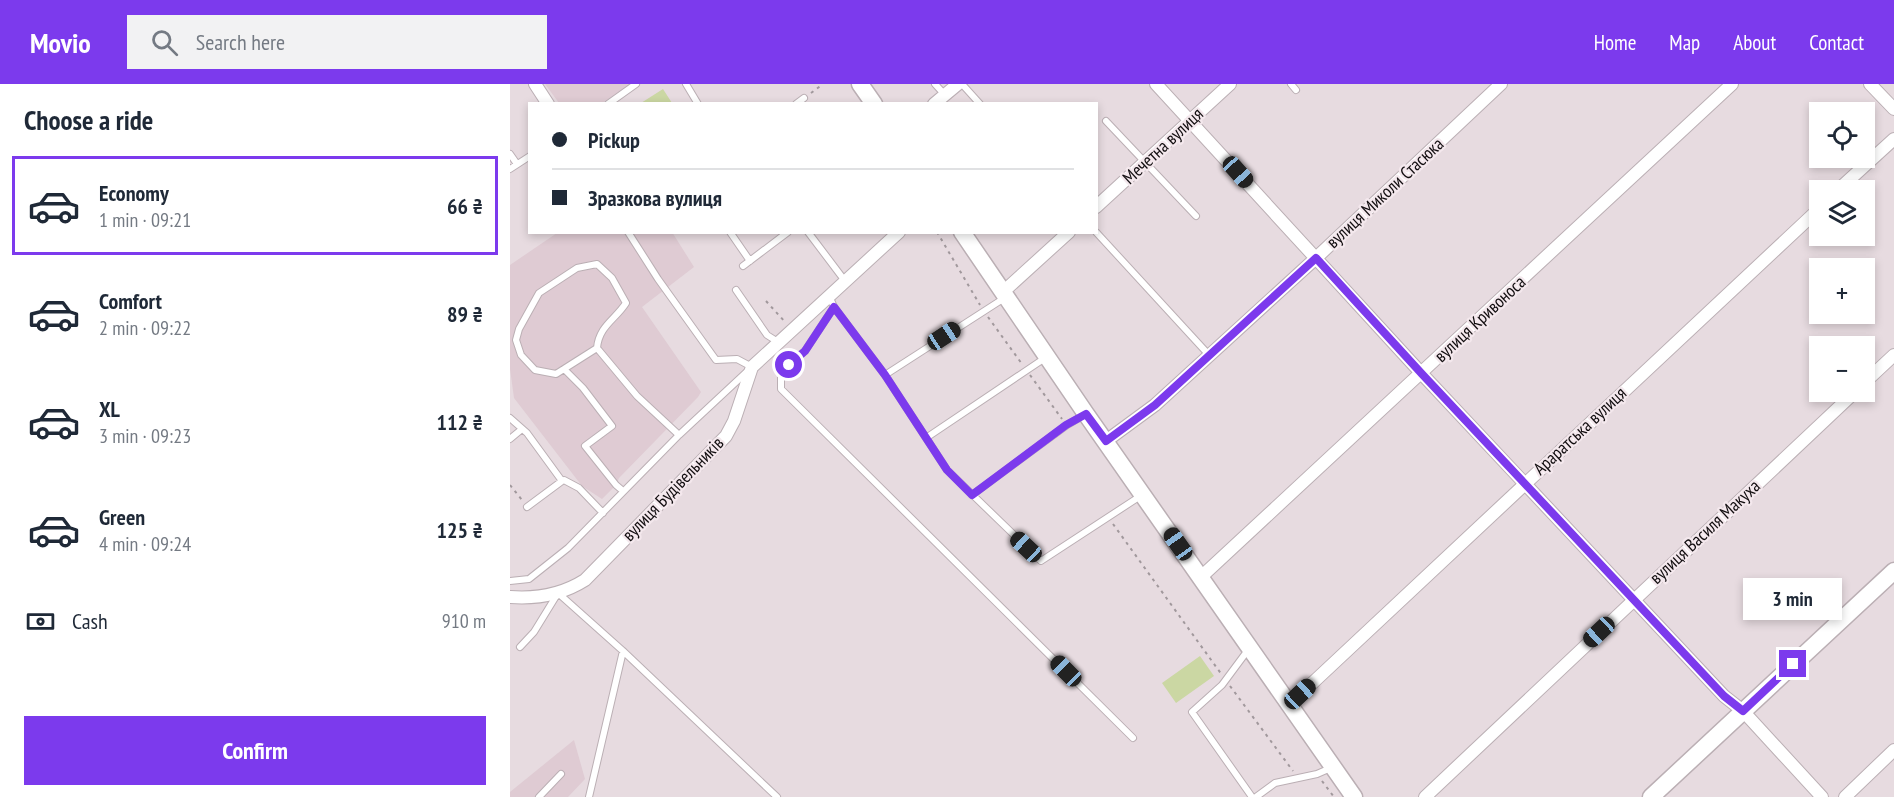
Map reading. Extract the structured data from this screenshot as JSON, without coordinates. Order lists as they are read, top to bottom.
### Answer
{
  "streets": {
    "street": [
      "Мечетна вулиця",
      "вулиця Миколи Стасюка",
      "вулиця Кривоноса",
      "Араратська вулиця",
      "вулиця Будівельників",
      "вулиця Василя Макуха"
    ]
  },
  "page": {
    "header": "Movio",
    "search": "Search here",
    "nav": [
      "Home",
      "Map",
      "About",
      "Contact"
    ],
    "heading": "Choose a ride",
    "map_buttons": ["+", "−"],
    "banner": ["Pickup", "Зразкова вулиця"],
    "list": [
      {
        "name": "Economy",
        "note": "1 min · 09:21",
        "value": "66 ₴"
      },
      {
        "name": "Comfort",
        "note": "2 min · 09:22",
        "value": "89 ₴"
      },
      {
        "name": "XL",
        "note": "3 min · 09:23",
        "value": "112 ₴"
      },
      {
        "name": "Green",
        "note": "4 min · 09:24",
        "value": "125 ₴"
      }
    ],
    "bubble": "3 min",
    "pay": ["Cash", "910 m"],
    "buttons": "Confirm"
  }
}
